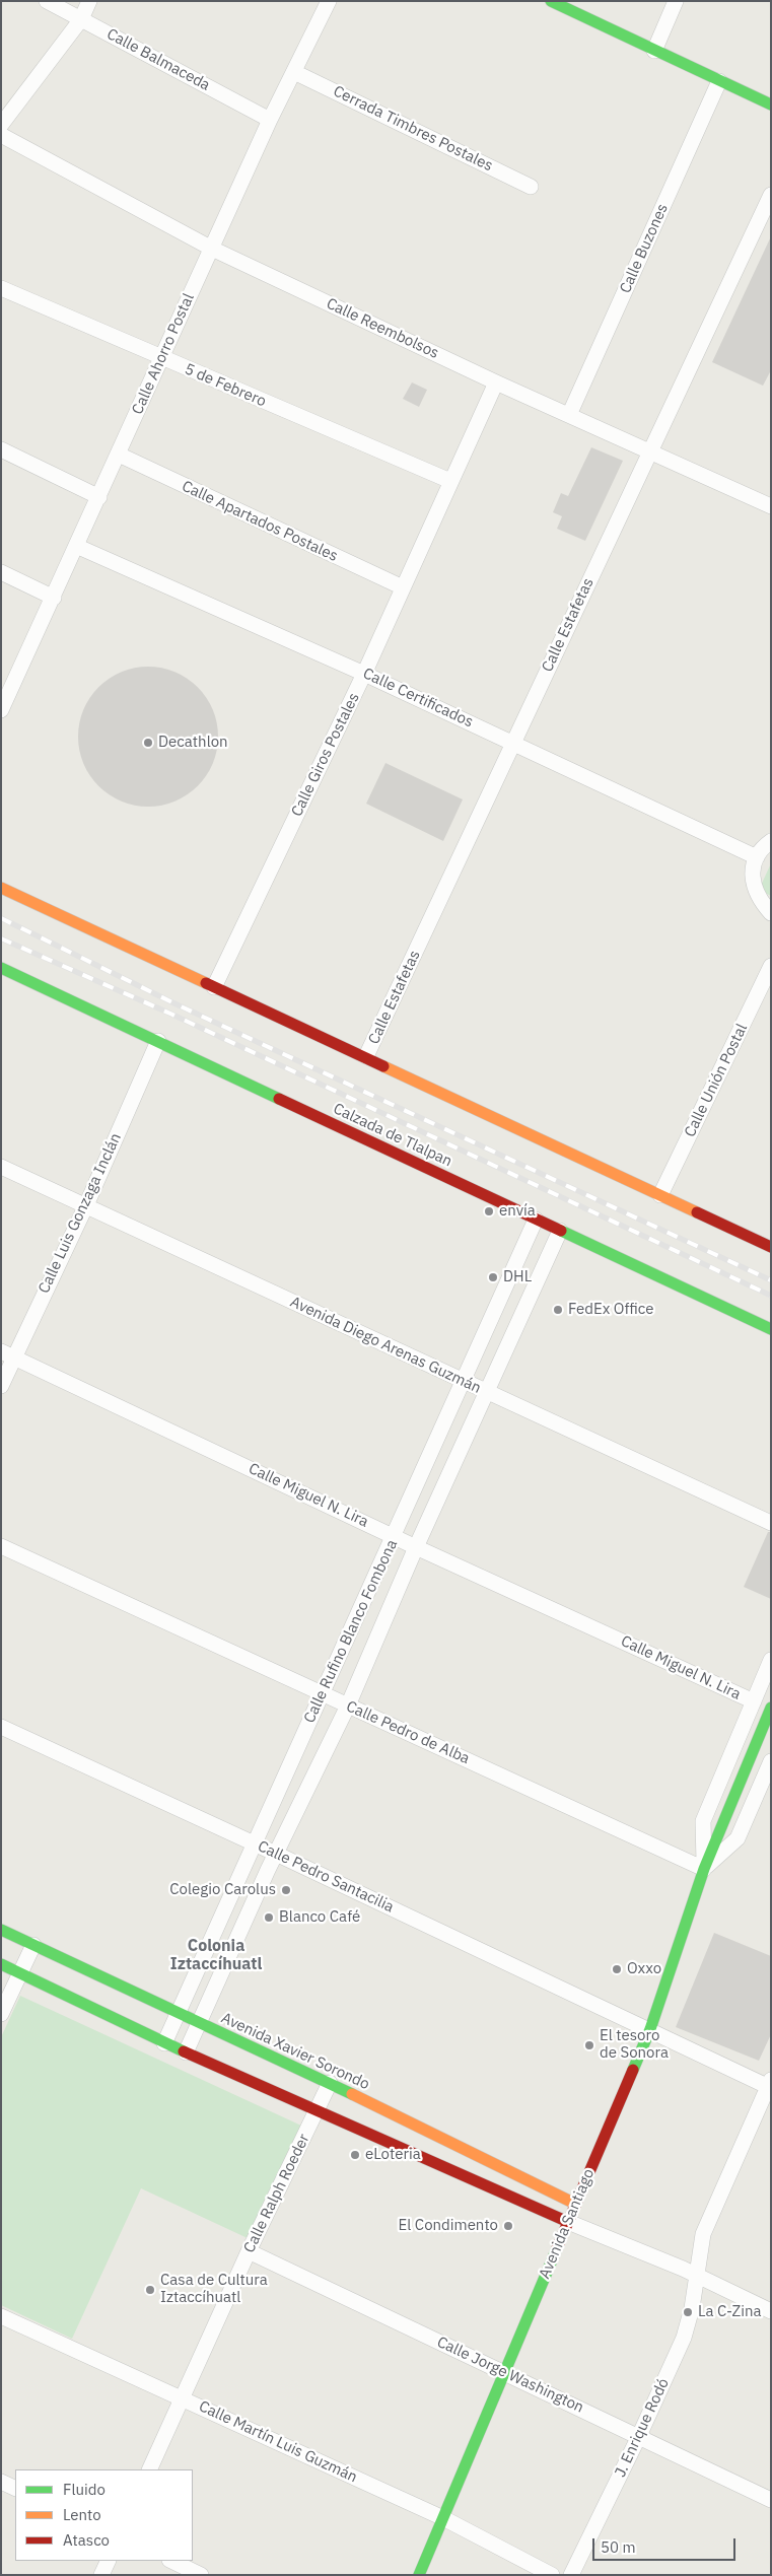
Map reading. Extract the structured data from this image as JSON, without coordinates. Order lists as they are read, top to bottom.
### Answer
{
  "streets": {
    "main road": ["Calzada de Tlalpan", "Avenida Xavier Sorondo", "Avenida Santiago"],
    "street": [
      "Calle Balmaceda",
      "Cerrada Timbres Postales",
      "Calle Buzones",
      "Calle Reembolsos",
      "Calle Ahorro Postal",
      "5 de Febrero",
      "Calle Apartados Postales",
      "Calle Estafetas",
      "Calle Certificados",
      "Calle Giros Postales",
      "Calle Unión Postal",
      "Calle Luis Gonzaga Inclán",
      "Avenida Diego Arenas Guzmán",
      "Calle Miguel N. Lira",
      "Calle Rufino Blanco Fombona",
      "Calle Pedro de Alba",
      "Calle Pedro Santacilia",
      "Calle Ralph Roeder",
      "Calle Jorge Washington",
      "J. Enrique Rodó",
      "Calle Martín Luis Guzmán"
    ]
  },
  "crossings": [
    ["Calle Balmaceda", "Calle Ahorro Postal"],
    ["Cerrada Timbres Postales", "Calle Ahorro Postal"],
    ["Calle Buzones", "Calle Reembolsos"],
    ["Calle Reembolsos", "Calle Ahorro Postal"],
    ["Calle Reembolsos", "Calle Estafetas"],
    ["Calle Reembolsos", "Calle Giros Postales"],
    ["Calle Ahorro Postal", "5 de Febrero"],
    ["Calle Ahorro Postal", "Calle Apartados Postales"],
    ["Calle Ahorro Postal", "Calle Certificados"],
    ["5 de Febrero", "Calle Giros Postales"],
    ["Calle Apartados Postales", "Calle Giros Postales"],
    ["Calle Estafetas", "Calle Certificados"],
    ["Calle Certificados", "Calle Giros Postales"],
    ["Calzada de Tlalpan", "Calle Luis Gonzaga Inclán"],
    ["Calzada de Tlalpan", "Calle Rufino Blanco Fombona"],
    ["Calle Luis Gonzaga Inclán", "Avenida Diego Arenas Guzmán"],
    ["Calle Luis Gonzaga Inclán", "Calle Miguel N. Lira"],
    ["Avenida Diego Arenas Guzmán", "Calle Rufino Blanco Fombona"],
    ["Calle Miguel N. Lira", "Calle Rufino Blanco Fombona"],
    ["Calle Miguel N. Lira", "Avenida Santiago"],
    ["Calle Rufino Blanco Fombona", "Calle Pedro de Alba"],
    ["Calle Rufino Blanco Fombona", "Calle Pedro Santacilia"],
    ["Calle Rufino Blanco Fombona", "Avenida Xavier Sorondo"],
    ["Calle Pedro de Alba", "Avenida Santiago"],
    ["Calle Pedro Santacilia", "Avenida Santiago"],
    ["Calle Pedro Santacilia", "J. Enrique Rodó"],
    ["Avenida Xavier Sorondo", "Calle Ralph Roeder"],
    ["Avenida Xavier Sorondo", "Avenida Santiago"],
    ["Calle Ralph Roeder", "Calle Jorge Washington"],
    ["Calle Ralph Roeder", "Calle Martín Luis Guzmán"],
    ["Avenida Santiago", "Calle Jorge Washington"],
    ["Avenida Santiago", "Calle Martín Luis Guzmán"],
    ["Calle Jorge Washington", "J. Enrique Rodó"]
  ],
  "districts": ["Colonia Iztaccíhuatl"],
  "places": [
    "Decathlon",
    "envía",
    "DHL",
    "FedEx Office",
    "Colegio Carolus",
    "Blanco Café",
    "Oxxo",
    "El tesoro de Sonora",
    "eLoteria",
    "El Condimento",
    "Casa de Cultura Iztaccíhuatl",
    "La C-Zina"
  ],
  "legend": ["Fluido", "Lento", "Atasco"],
  "scale_bar": "50 m"
}
